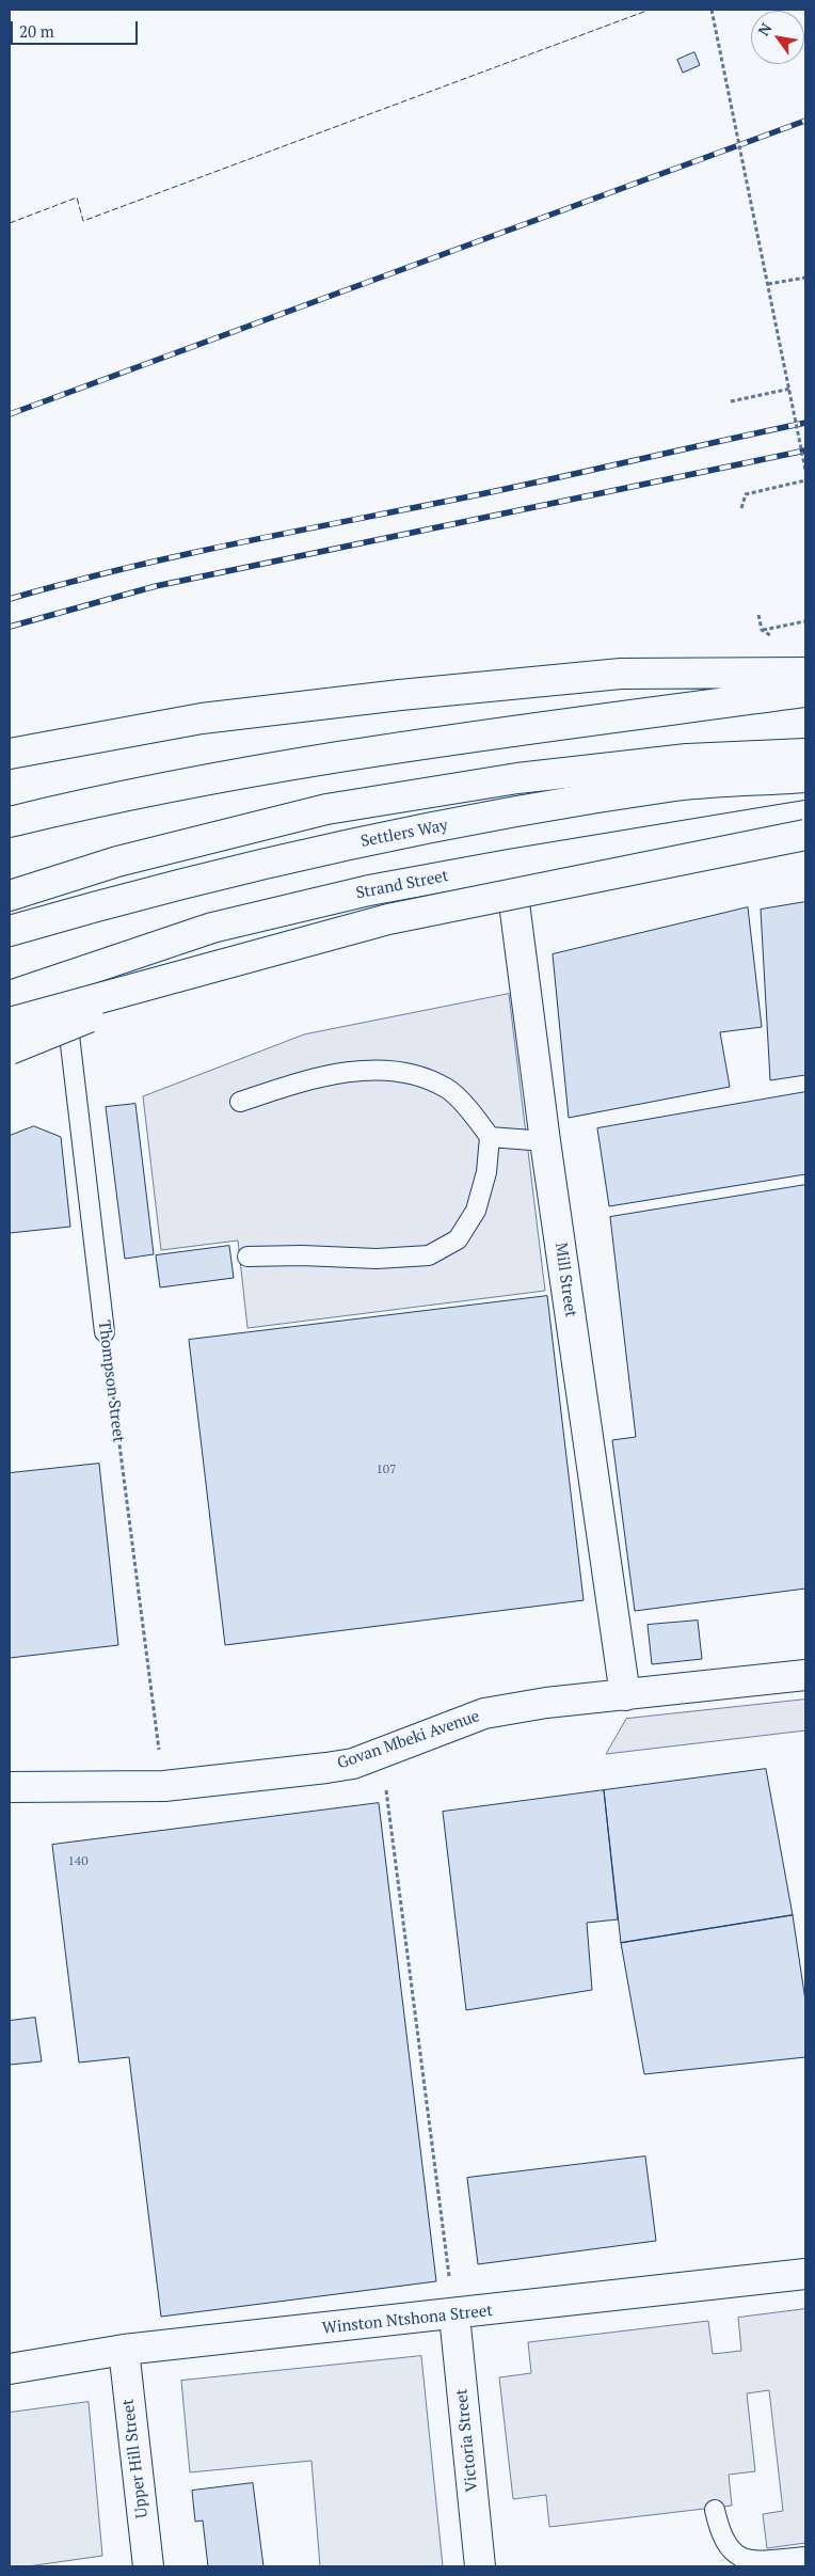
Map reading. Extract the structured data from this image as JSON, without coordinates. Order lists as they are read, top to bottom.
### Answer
{
  "streets": {
    "main road": [
      "Settlers Way",
      "Strand Street",
      "Mill Street",
      "Govan Mbeki Avenue",
      "Winston Ntshona Street",
      "Victoria Street",
      "Upper Hill Street"
    ],
    "lane": ["Thompson Street"]
  },
  "crossings": [
    ["Strand Street", "Mill Street"],
    ["Strand Street", "Thompson Street"],
    ["Mill Street", "Govan Mbeki Avenue"],
    ["Thompson Street", "Govan Mbeki Avenue"],
    ["Winston Ntshona Street", "Victoria Street"],
    ["Winston Ntshona Street", "Upper Hill Street"]
  ],
  "house_numbers": ["107", "140"],
  "scale_bar": "20 m",
  "north": "top left"
}
